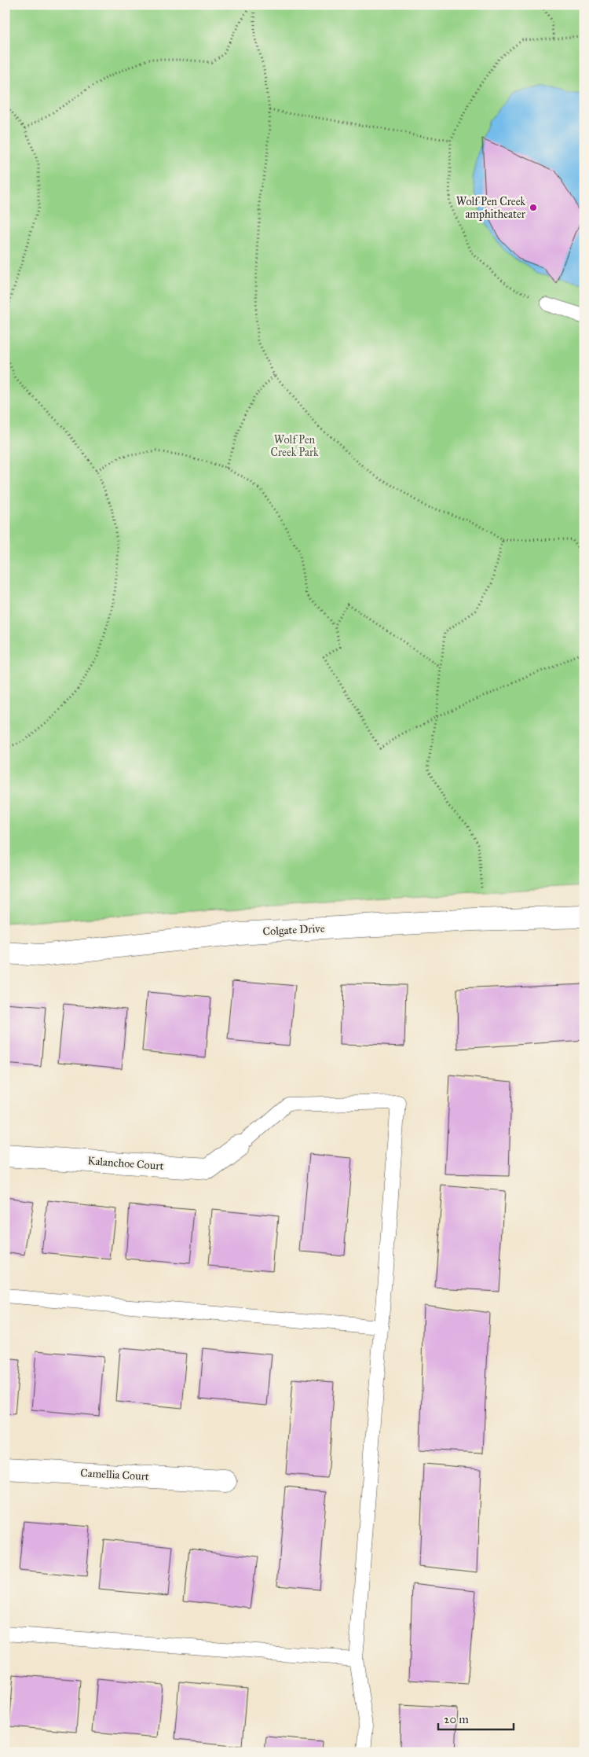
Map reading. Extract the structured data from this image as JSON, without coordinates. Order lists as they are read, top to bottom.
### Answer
{
  "streets": {
    "street": ["Colgate Drive", "Kalanchoe Court", "Camellia Court"]
  },
  "parks": ["Wolf Pen Creek Park"],
  "places": ["Wolf Pen Creek amphitheater"],
  "scale_bar": "20 m"
}
